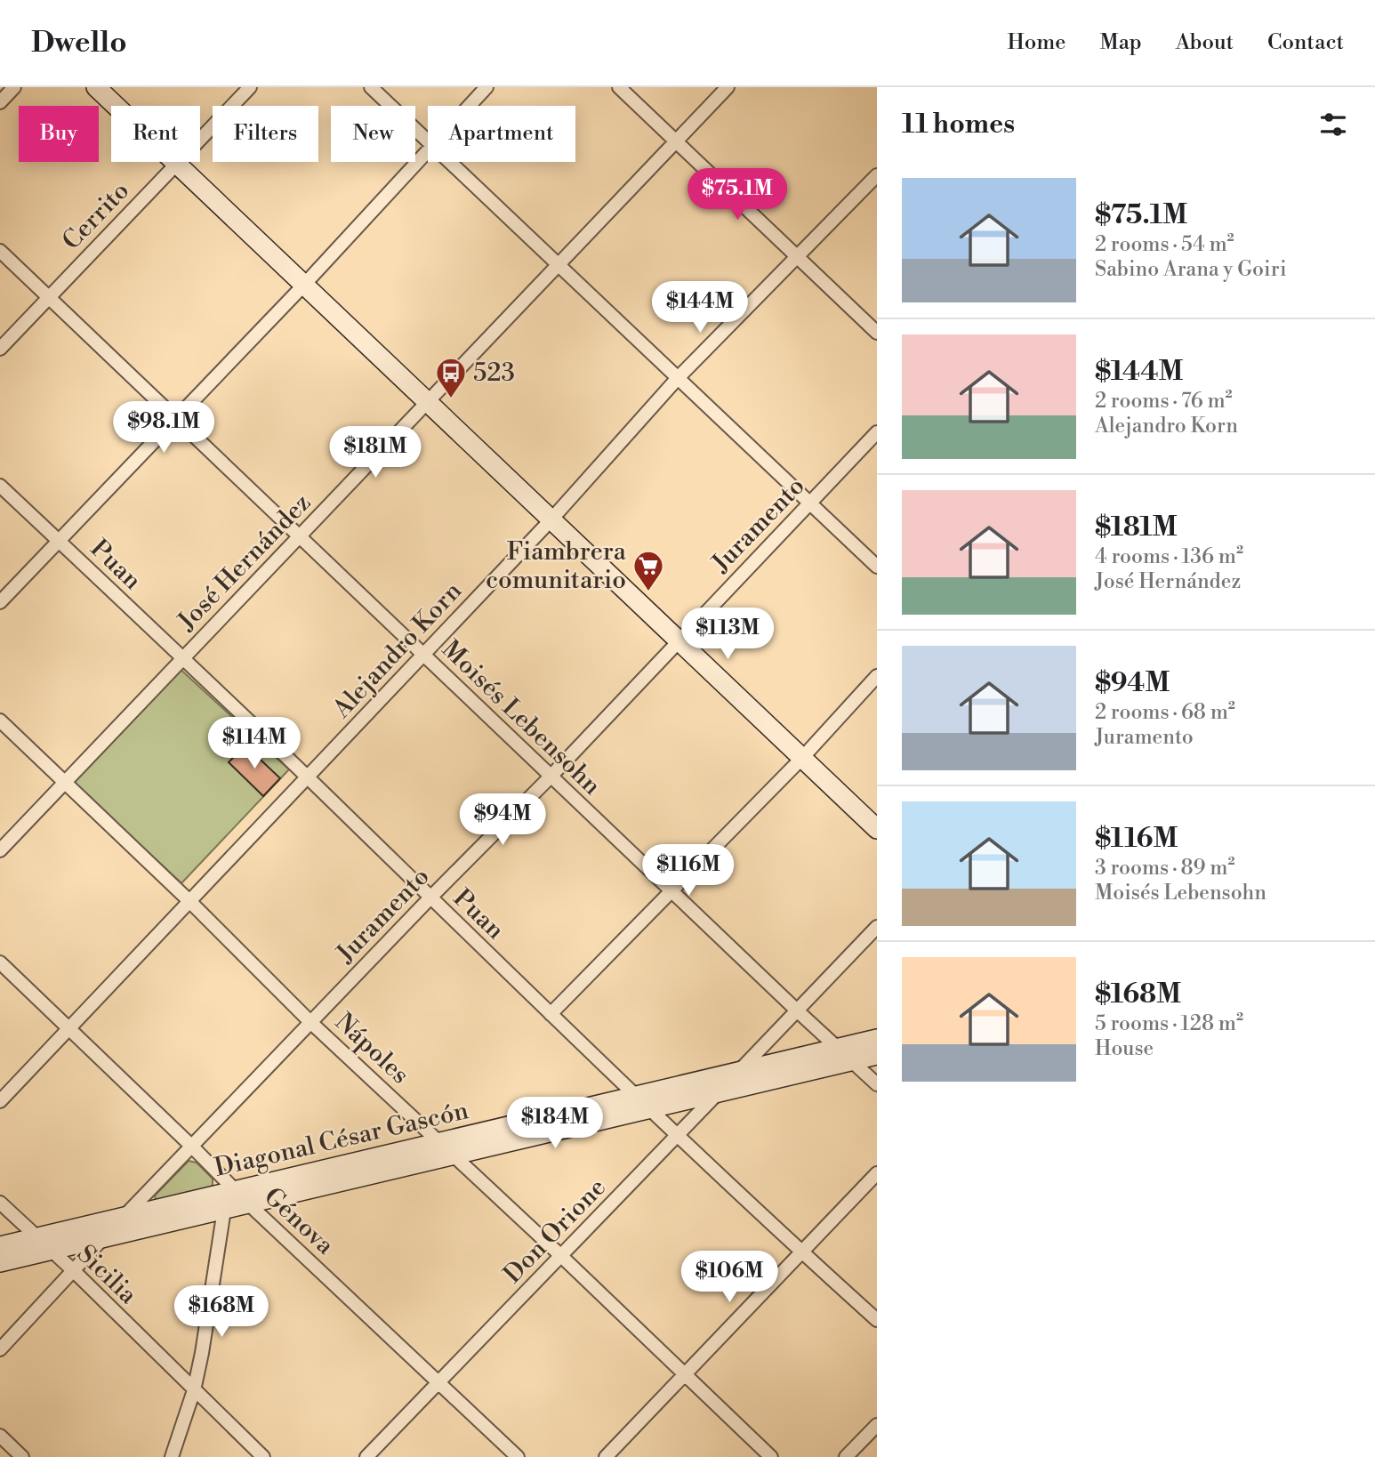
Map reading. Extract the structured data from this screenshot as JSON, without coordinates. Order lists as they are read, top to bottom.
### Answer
{
  "streets": {
    "street": [
      "Cerrito",
      "Juramento",
      "José Hernández",
      "Puan",
      "Alejandro Korn",
      "Moisés Lebensohn",
      "Nápoles",
      "Diagonal César Gascón",
      "Génova",
      "Don Orione",
      "Sicilia"
    ]
  },
  "crossings": [
    ["Cerrito", "Moisés Lebensohn"],
    ["Juramento", "Puan"],
    ["Juramento", "Moisés Lebensohn"],
    ["Juramento", "Nápoles"],
    ["Juramento", "Diagonal César Gascón"],
    ["Juramento", "Génova"],
    ["Juramento", "Sicilia"],
    ["José Hernández", "Puan"],
    ["José Hernández", "Moisés Lebensohn"],
    ["José Hernández", "Nápoles"],
    ["Puan", "Alejandro Korn"],
    ["Puan", "Diagonal César Gascón"],
    ["Puan", "Don Orione"],
    ["Alejandro Korn", "Moisés Lebensohn"],
    ["Alejandro Korn", "Nápoles"],
    ["Alejandro Korn", "Génova"],
    ["Moisés Lebensohn", "Diagonal César Gascón"],
    ["Moisés Lebensohn", "Don Orione"],
    ["Nápoles", "Diagonal César Gascón"],
    ["Nápoles", "Don Orione"],
    ["Diagonal César Gascón", "Génova"],
    ["Diagonal César Gascón", "Don Orione"],
    ["Diagonal César Gascón", "Sicilia"],
    ["Génova", "Don Orione"]
  ],
  "places": {
    "bus stop": ["523"],
    "supermarket": ["Fiambrera comunitario"]
  },
  "page": {
    "header": "Dwello",
    "nav": [
      "Home",
      "Map",
      "About",
      "Contact"
    ],
    "heading": "11 homes",
    "chip": [
      "Buy",
      "Rent",
      "Filters",
      "New",
      "Apartment"
    ],
    "list": [
      {
        "name": "$75.1M",
        "note": "2 rooms · 54 m² · Sabino Arana y Goiri"
      },
      {
        "name": "$144M",
        "note": "2 rooms · 76 m² · Alejandro Korn"
      },
      {
        "name": "$181M",
        "note": "4 rooms · 136 m² · José Hernández"
      },
      {
        "name": "$94M",
        "note": "2 rooms · 68 m² · Juramento"
      },
      {
        "name": "$116M",
        "note": "3 rooms · 89 m² · Moisés Lebensohn"
      },
      {
        "name": "$168M",
        "note": "5 rooms · 128 m² · House"
      }
    ],
    "price": [
      "$75.1M",
      "$144M",
      "$98.1M",
      "$181M",
      "$113M",
      "$114M",
      "$94M",
      "$116M",
      "$184M",
      "$106M",
      "$168M"
    ]
  }
}
